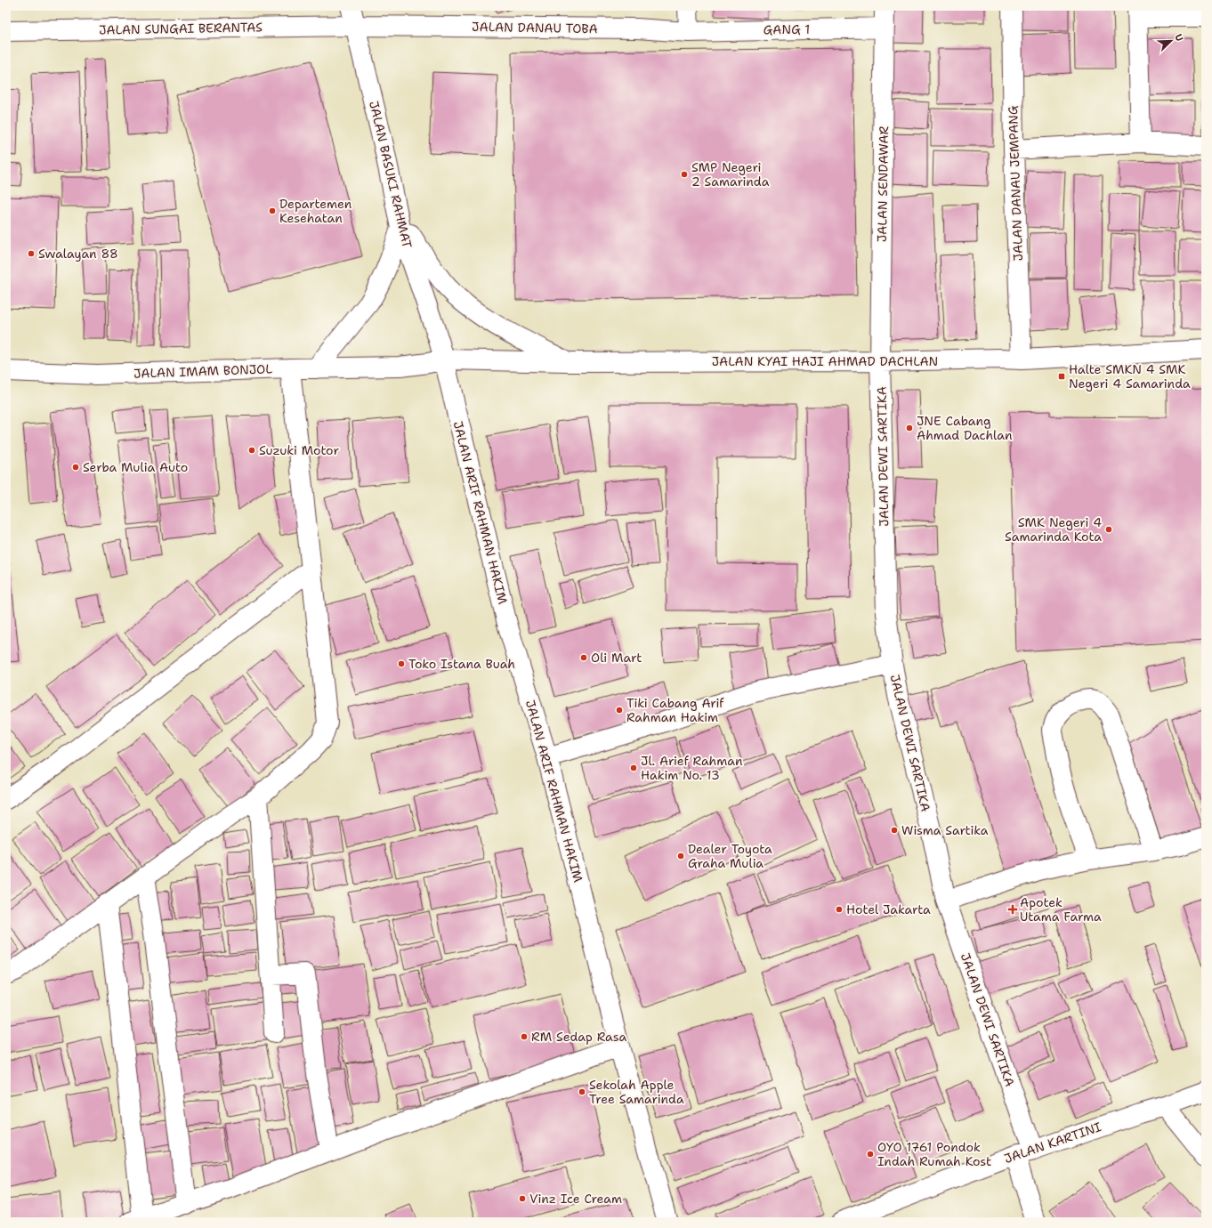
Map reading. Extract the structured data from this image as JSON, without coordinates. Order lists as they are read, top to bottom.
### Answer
{
  "streets": {
    "street": [
      "JALAN DANAU TOBA",
      "JALAN SUNGAI BERANTAS",
      "GANG 1",
      "JALAN BASUKI RAHMAT",
      "JALAN DANAU JEMPANG",
      "JALAN SENDAWAR",
      "JALAN KYAI HAJI AHMAD DACHLAN",
      "JALAN IMAM BONJOL",
      "JALAN DEWI SARTIKA",
      "JALAN ARIF RAHMAN HAKIM",
      "JALAN KARTINI"
    ]
  },
  "crossings": [
    ["JALAN DANAU TOBA", "JALAN SUNGAI BERANTAS"],
    ["JALAN DANAU TOBA", "GANG 1"],
    ["JALAN DANAU TOBA", "JALAN BASUKI RAHMAT"],
    ["JALAN SUNGAI BERANTAS", "JALAN BASUKI RAHMAT"],
    ["GANG 1", "JALAN SENDAWAR"],
    ["JALAN BASUKI RAHMAT", "JALAN KYAI HAJI AHMAD DACHLAN"],
    ["JALAN BASUKI RAHMAT", "JALAN IMAM BONJOL"],
    ["JALAN BASUKI RAHMAT", "JALAN ARIF RAHMAN HAKIM"],
    ["JALAN DANAU JEMPANG", "JALAN KYAI HAJI AHMAD DACHLAN"],
    ["JALAN SENDAWAR", "JALAN KYAI HAJI AHMAD DACHLAN"],
    ["JALAN SENDAWAR", "JALAN DEWI SARTIKA"],
    ["JALAN KYAI HAJI AHMAD DACHLAN", "JALAN IMAM BONJOL"],
    ["JALAN KYAI HAJI AHMAD DACHLAN", "JALAN DEWI SARTIKA"],
    ["JALAN KYAI HAJI AHMAD DACHLAN", "JALAN ARIF RAHMAN HAKIM"],
    ["JALAN IMAM BONJOL", "JALAN ARIF RAHMAN HAKIM"],
    ["JALAN DEWI SARTIKA", "JALAN KARTINI"]
  ],
  "places": {
    "other": [
      "SMP Negeri 2 Samarinda",
      "Departemen Kesehatan",
      "Swalayan 88",
      "JNE Cabang Ahmad Dachlan",
      "Suzuki Motor",
      "Serba Mulia Auto",
      "SMK Negeri 4 Samarinda Kota",
      "Oli Mart",
      "Toko Istana Buah",
      "Tiki Cabang Arif Rahman Hakim",
      "Jl. Arief Rahman Hakim No. 13",
      "Wisma Sartika",
      "Dealer Toyota Graha Mulia",
      "Hotel Jakarta",
      "RM Sedap Rasa",
      "Sekolah Apple Tree Samarinda",
      "OYO 1761 Pondok Indah Rumah Kost",
      "Vinz Ice Cream"
    ],
    "transit": ["Halte SMKN 4 SMK Negeri 4 Samarinda"],
    "health": ["Apotek Utama Farma"]
  },
  "north": "top right"
}
